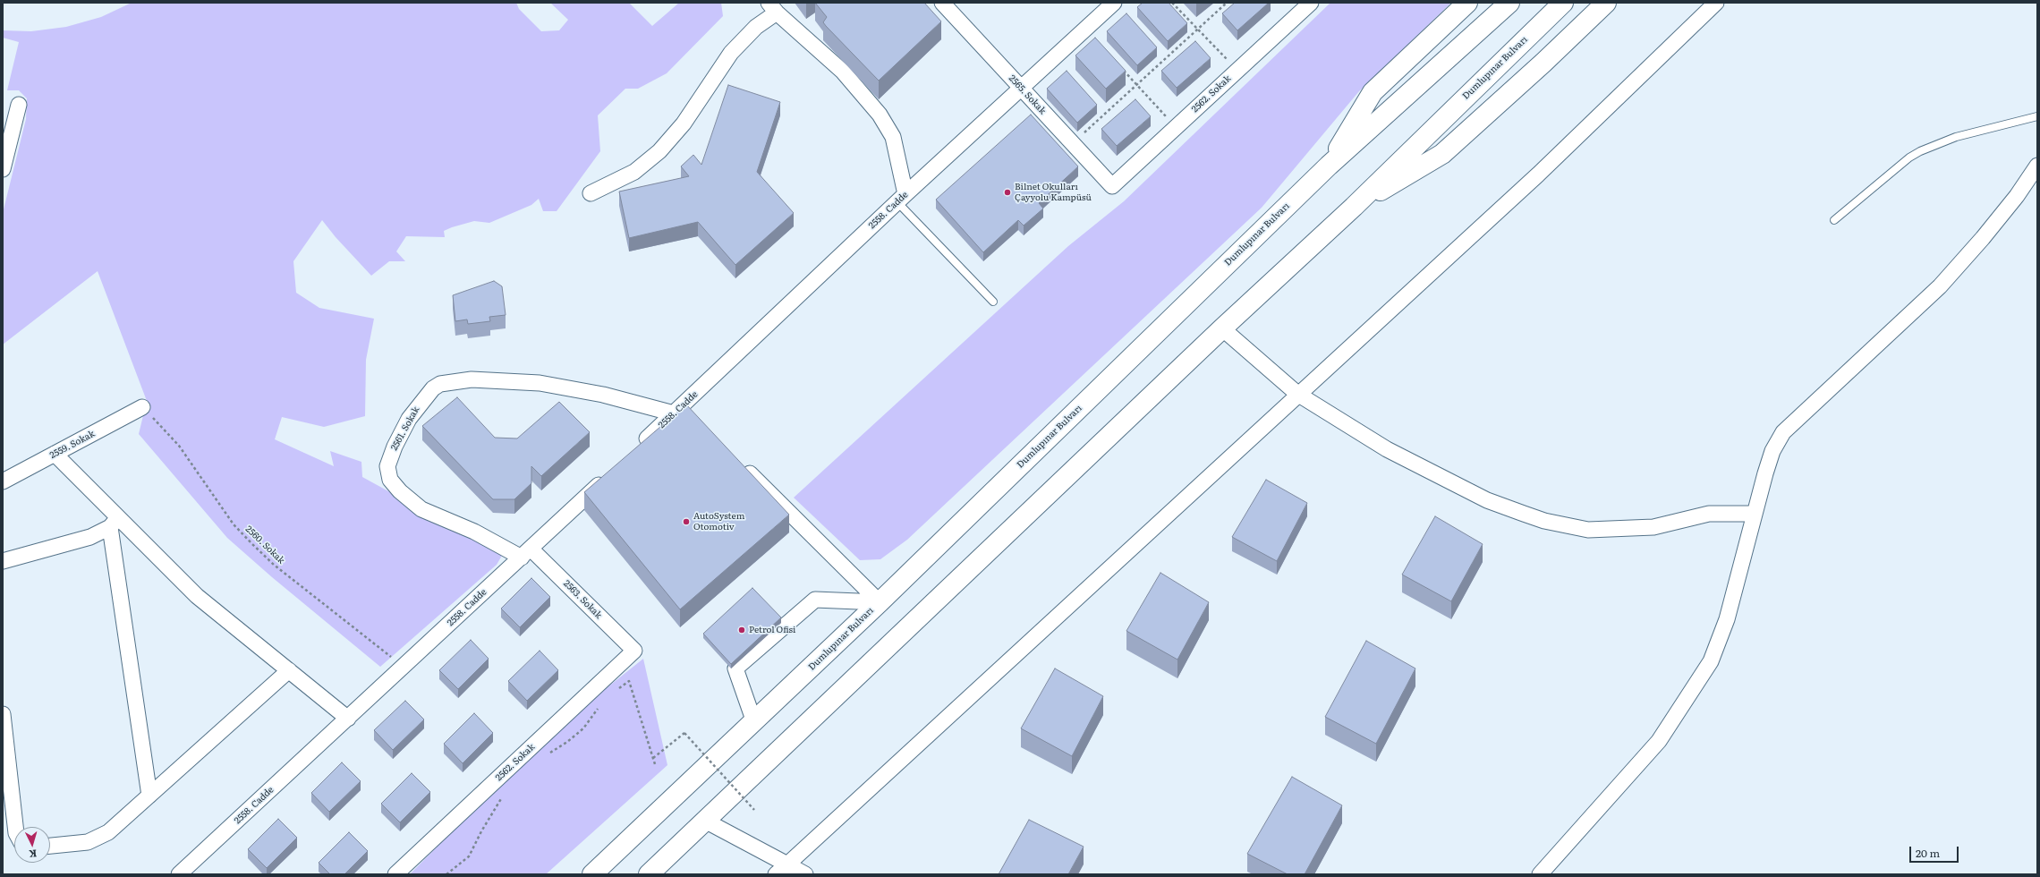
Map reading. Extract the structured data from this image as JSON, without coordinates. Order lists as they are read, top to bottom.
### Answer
{
  "streets": {
    "highway": ["Dumlupınar Bulvarı"],
    "street": [
      "2562. Sokak",
      "2565. Sokak",
      "2558. Cadde",
      "2561. Sokak",
      "2559. Sokak",
      "2563. Sokak"
    ],
    "path": ["2560. Sokak"]
  },
  "crossings": [
    ["2562. Sokak", "2565. Sokak"],
    ["2562. Sokak", "2563. Sokak"],
    ["2565. Sokak", "2558. Cadde"],
    ["2558. Cadde", "2561. Sokak"],
    ["2558. Cadde", "2560. Sokak"],
    ["2558. Cadde", "2563. Sokak"],
    ["2561. Sokak", "2563. Sokak"],
    ["2559. Sokak", "2560. Sokak"]
  ],
  "places": ["Bilnet Okulları Çayyolu Kampüsü", "AutoSystem Otomotiv", "Petrol Ofisi"],
  "scale_bar": "20 m",
  "north": "bottom"
}
